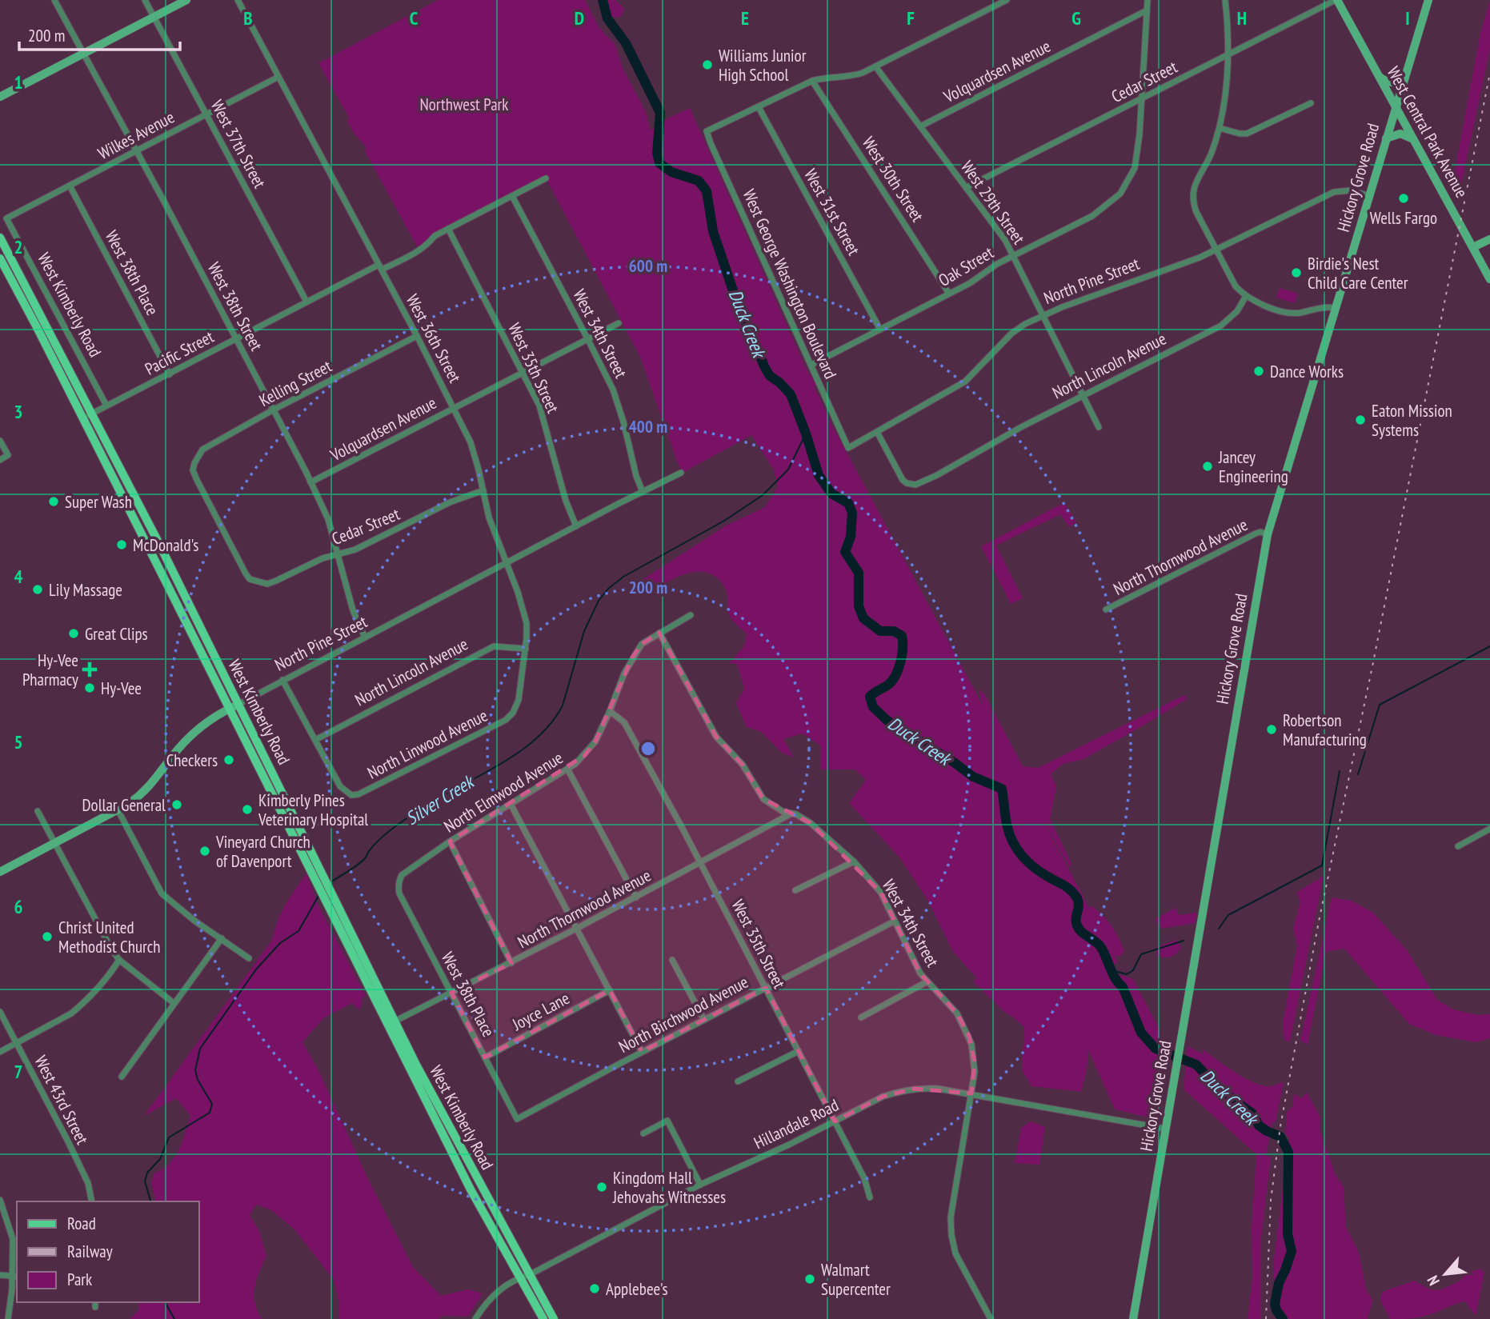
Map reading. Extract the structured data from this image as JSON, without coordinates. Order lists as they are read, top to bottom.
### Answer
{
  "streets": {
    "main road": [
      "West Central Park Avenue",
      "Hickory Grove Road",
      "North Pine Street",
      "West Kimberly Road"
    ],
    "street": [
      "Volquardsen Avenue",
      "Cedar Street",
      "Wilkes Avenue",
      "West 37th Street",
      "West 30th Street",
      "West 29th Street",
      "West 31st Street",
      "Oak Street",
      "West 38th Place",
      "West George Washington Boulevard",
      "West 38th Street",
      "West 34th Street",
      "West 36th Street",
      "Pacific Street",
      "North Lincoln Avenue",
      "West 35th Street",
      "Kelling Street",
      "North Thornwood Avenue",
      "North Linwood Avenue",
      "North Elmwood Avenue",
      "Joyce Lane",
      "North Birchwood Avenue",
      "West 43rd Street",
      "Hillandale Road"
    ]
  },
  "crossings": [
    ["Volquardsen Avenue", "West 29th Street"],
    ["Volquardsen Avenue", "Oak Street"],
    ["Volquardsen Avenue", "West 38th Street"],
    ["Volquardsen Avenue", "West 34th Street"],
    ["Volquardsen Avenue", "West 36th Street"],
    ["Volquardsen Avenue", "West 35th Street"],
    ["Cedar Street", "West Central Park Avenue"],
    ["Cedar Street", "West 29th Street"],
    ["Cedar Street", "Oak Street"],
    ["Cedar Street", "West 38th Street"],
    ["Cedar Street", "West 36th Street"],
    ["Cedar Street", "Kelling Street"],
    ["West Central Park Avenue", "Hickory Grove Road"],
    ["Wilkes Avenue", "West 37th Street"],
    ["Wilkes Avenue", "West 38th Place"],
    ["Wilkes Avenue", "West Kimberly Road"],
    ["Wilkes Avenue", "West 38th Street"],
    ["Wilkes Avenue", "West 36th Street"],
    ["West 37th Street", "Pacific Street"],
    ["Hickory Grove Road", "North Pine Street"],
    ["Hickory Grove Road", "North Thornwood Avenue"],
    ["Hickory Grove Road", "Hillandale Road"],
    ["West 30th Street", "Oak Street"],
    ["West 29th Street", "Oak Street"],
    ["West 29th Street", "North Pine Street"],
    ["West 29th Street", "North Lincoln Avenue"],
    ["West 31st Street", "Oak Street"],
    ["West 31st Street", "West George Washington Boulevard"],
    ["Oak Street", "West George Washington Boulevard"],
    ["West 38th Place", "Pacific Street"],
    ["West 38th Place", "North Thornwood Avenue"],
    ["West 38th Place", "North Elmwood Avenue"],
    ["West 38th Place", "Joyce Lane"],
    ["West 38th Place", "North Birchwood Avenue"],
    ["North Pine Street", "West George Washington Boulevard"],
    ["North Pine Street", "West Kimberly Road"],
    ["North Pine Street", "West 38th Street"],
    ["North Pine Street", "West 34th Street"],
    ["North Pine Street", "West 36th Street"],
    ["North Pine Street", "North Lincoln Avenue"],
    ["North Pine Street", "West 35th Street"],
    ["West Kimberly Road", "Pacific Street"],
    ["West Kimberly Road", "North Thornwood Avenue"],
    ["West Kimberly Road", "Hillandale Road"],
    ["West 38th Street", "Pacific Street"],
    ["West 38th Street", "Kelling Street"],
    ["West 34th Street", "Pacific Street"],
    ["West 34th Street", "North Thornwood Avenue"],
    ["West 34th Street", "North Elmwood Avenue"],
    ["West 34th Street", "North Birchwood Avenue"],
    ["West 34th Street", "Hillandale Road"],
    ["West 36th Street", "Pacific Street"],
    ["West 36th Street", "North Lincoln Avenue"],
    ["West 36th Street", "Kelling Street"],
    ["West 36th Street", "North Linwood Avenue"],
    ["Pacific Street", "West 35th Street"],
    ["North Lincoln Avenue", "North Linwood Avenue"],
    ["West 35th Street", "North Thornwood Avenue"],
    ["West 35th Street", "North Elmwood Avenue"],
    ["West 35th Street", "North Birchwood Avenue"],
    ["West 35th Street", "Hillandale Road"]
  ],
  "water": ["Duck Creek", "Silver Creek"],
  "parks": ["Northwest Park"],
  "places": {
    "other": [
      "Williams Junior High School",
      "Wells Fargo",
      "Birdie's Nest Child Care Center",
      "Dance Works",
      "Eaton Mission Systems",
      "Jancey Engineering",
      "Super Wash",
      "McDonald's",
      "Lily Massage",
      "Great Clips",
      "Hy-Vee",
      "Robertson Manufacturing",
      "Checkers",
      "Dollar General",
      "Kimberly Pines Veterinary Hospital",
      "Vineyard Church of Davenport",
      "Christ United Methodist Church",
      "Kingdom Hall Jehovahs Witnesses",
      "Walmart Supercenter",
      "Applebee's"
    ],
    "health": ["Hy-Vee Pharmacy"]
  },
  "legend": ["Road", "Railway", "Park"],
  "scale_bar": "200 m",
  "north": "bottom left",
  "grid": {
    "columns": [
      "B",
      "C",
      "D",
      "E",
      "F",
      "G",
      "H",
      "I"
    ],
    "rows": [
      "1",
      "2",
      "3",
      "4",
      "5",
      "6",
      "7"
    ]
  },
  "rings": ["600 m", "400 m", "200 m"]
}
